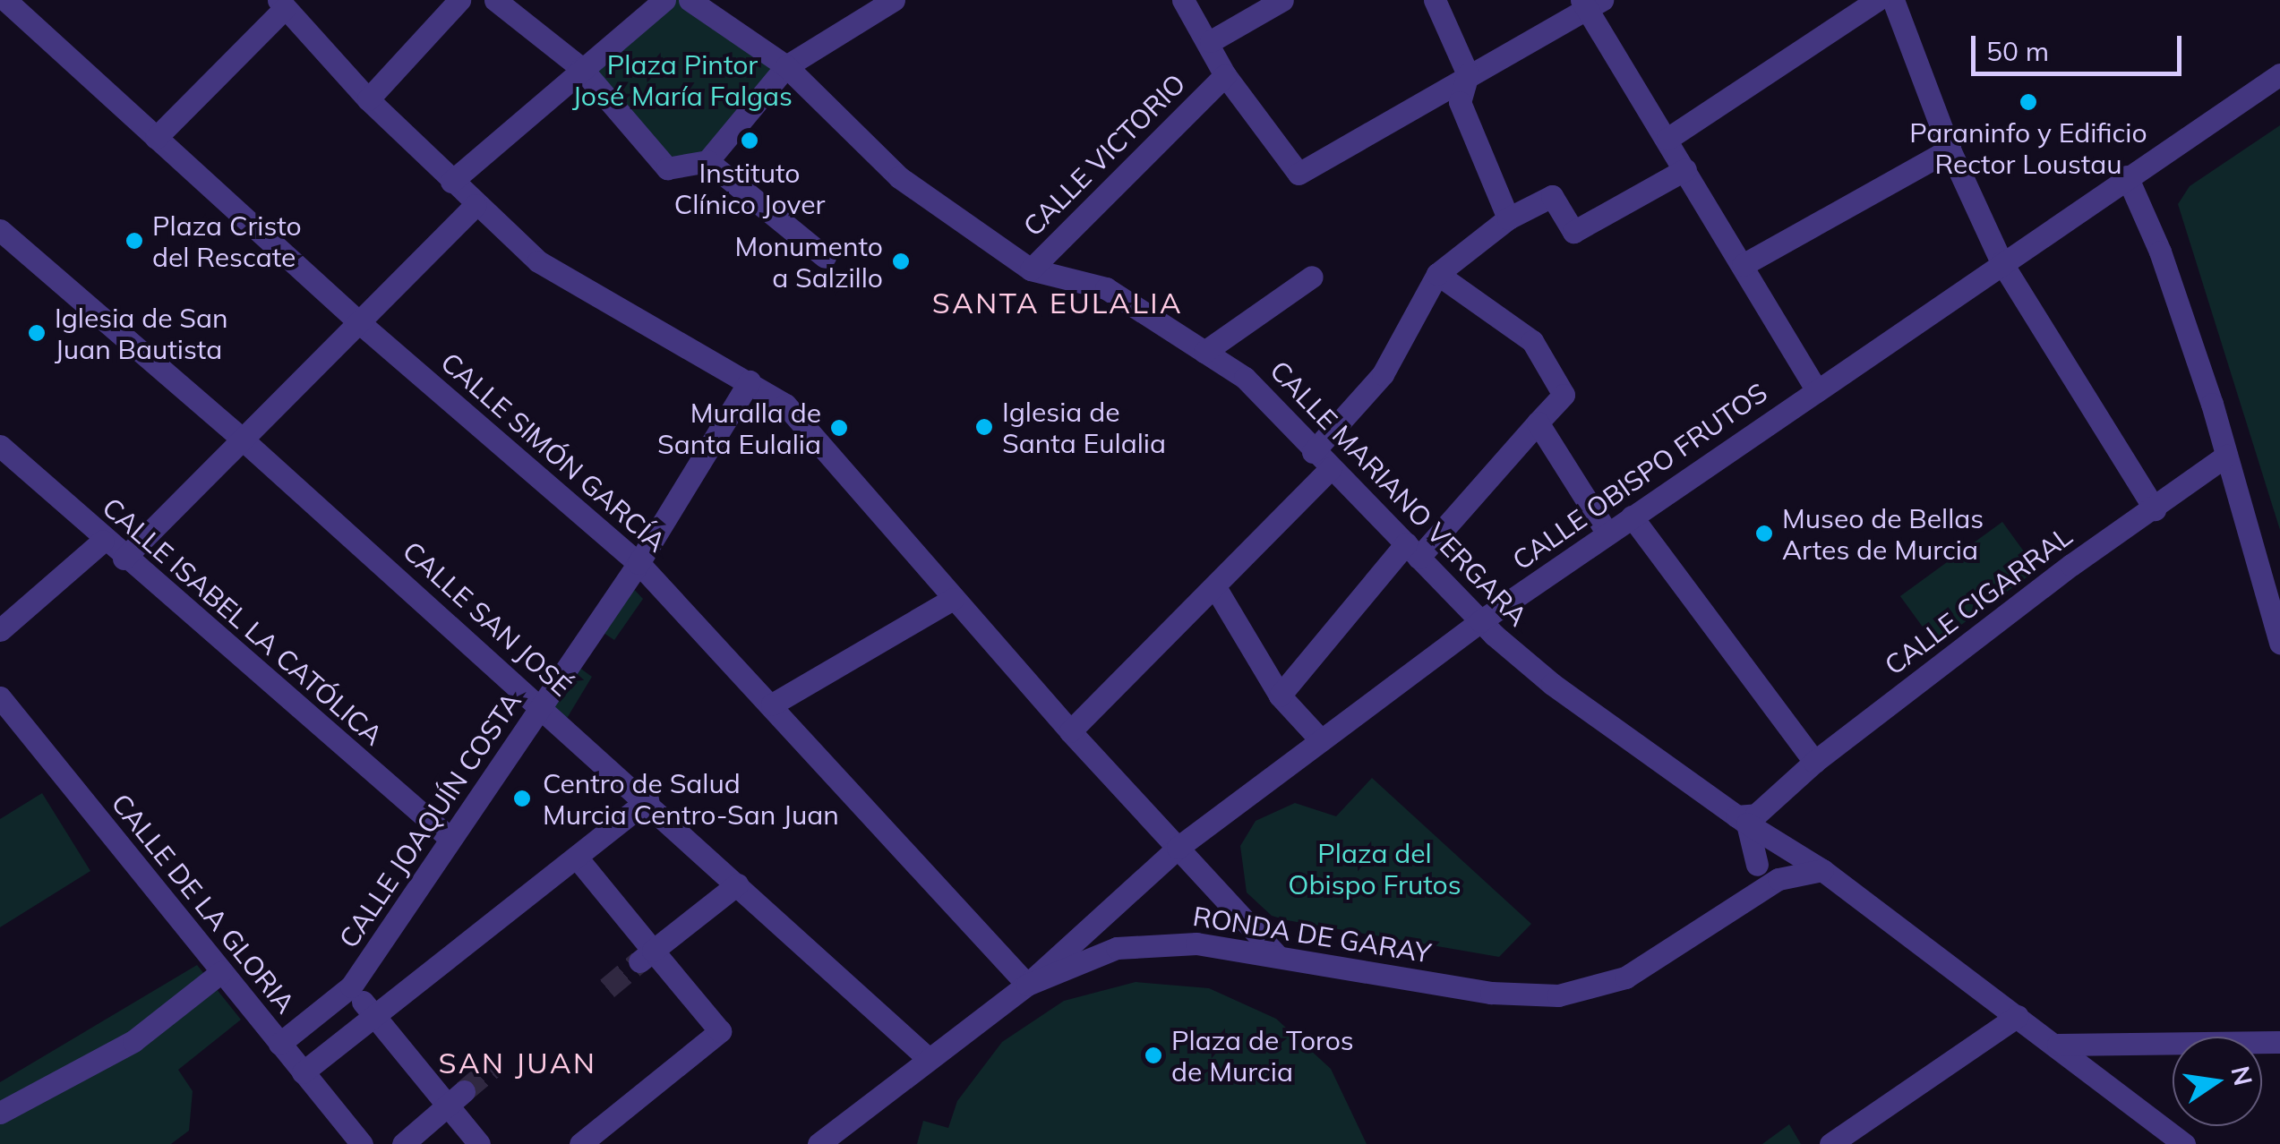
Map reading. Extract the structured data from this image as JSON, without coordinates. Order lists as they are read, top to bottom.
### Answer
{
  "streets": {
    "street": [
      "CALLE VICTORIO",
      "CALLE SIMÓN GARCÍA",
      "CALLE OBISPO FRUTOS",
      "CALLE MARIANO VERGARA",
      "CALLE CIGARRAL",
      "CALLE SAN JOSÉ",
      "CALLE ISABEL LA CATÓLICA",
      "CALLE JOAQUÍN COSTA",
      "CALLE DE LA GLORIA",
      "RONDA DE GARAY"
    ]
  },
  "crossings": [
    ["CALLE VICTORIO", "CALLE MARIANO VERGARA"],
    ["CALLE SIMÓN GARCÍA", "CALLE OBISPO FRUTOS"],
    ["CALLE SIMÓN GARCÍA", "CALLE JOAQUÍN COSTA"],
    ["CALLE SIMÓN GARCÍA", "RONDA DE GARAY"],
    ["CALLE OBISPO FRUTOS", "CALLE MARIANO VERGARA"],
    ["CALLE OBISPO FRUTOS", "RONDA DE GARAY"],
    ["CALLE MARIANO VERGARA", "CALLE CIGARRAL"],
    ["CALLE MARIANO VERGARA", "RONDA DE GARAY"],
    ["CALLE SAN JOSÉ", "CALLE JOAQUÍN COSTA"],
    ["CALLE SAN JOSÉ", "RONDA DE GARAY"],
    ["CALLE ISABEL LA CATÓLICA", "CALLE JOAQUÍN COSTA"],
    ["CALLE JOAQUÍN COSTA", "CALLE DE LA GLORIA"]
  ],
  "districts": ["SANTA EULALIA", "SAN JUAN"],
  "parks": ["Plaza Pintor José María Falgas", "Plaza del Obispo Frutos"],
  "places": [
    "Paraninfo y Edificio Rector Loustau",
    "Instituto Clínico Jover",
    "Plaza Cristo del Rescate",
    "Monumento a Salzillo",
    "Iglesia de San Juan Bautista",
    "Iglesia de Santa Eulalia",
    "Muralla de Santa Eulalia",
    "Museo de Bellas Artes de Murcia",
    "Centro de Salud Murcia Centro-San Juan",
    "Plaza de Toros de Murcia"
  ],
  "scale_bar": "50 m",
  "north": "right"
}
